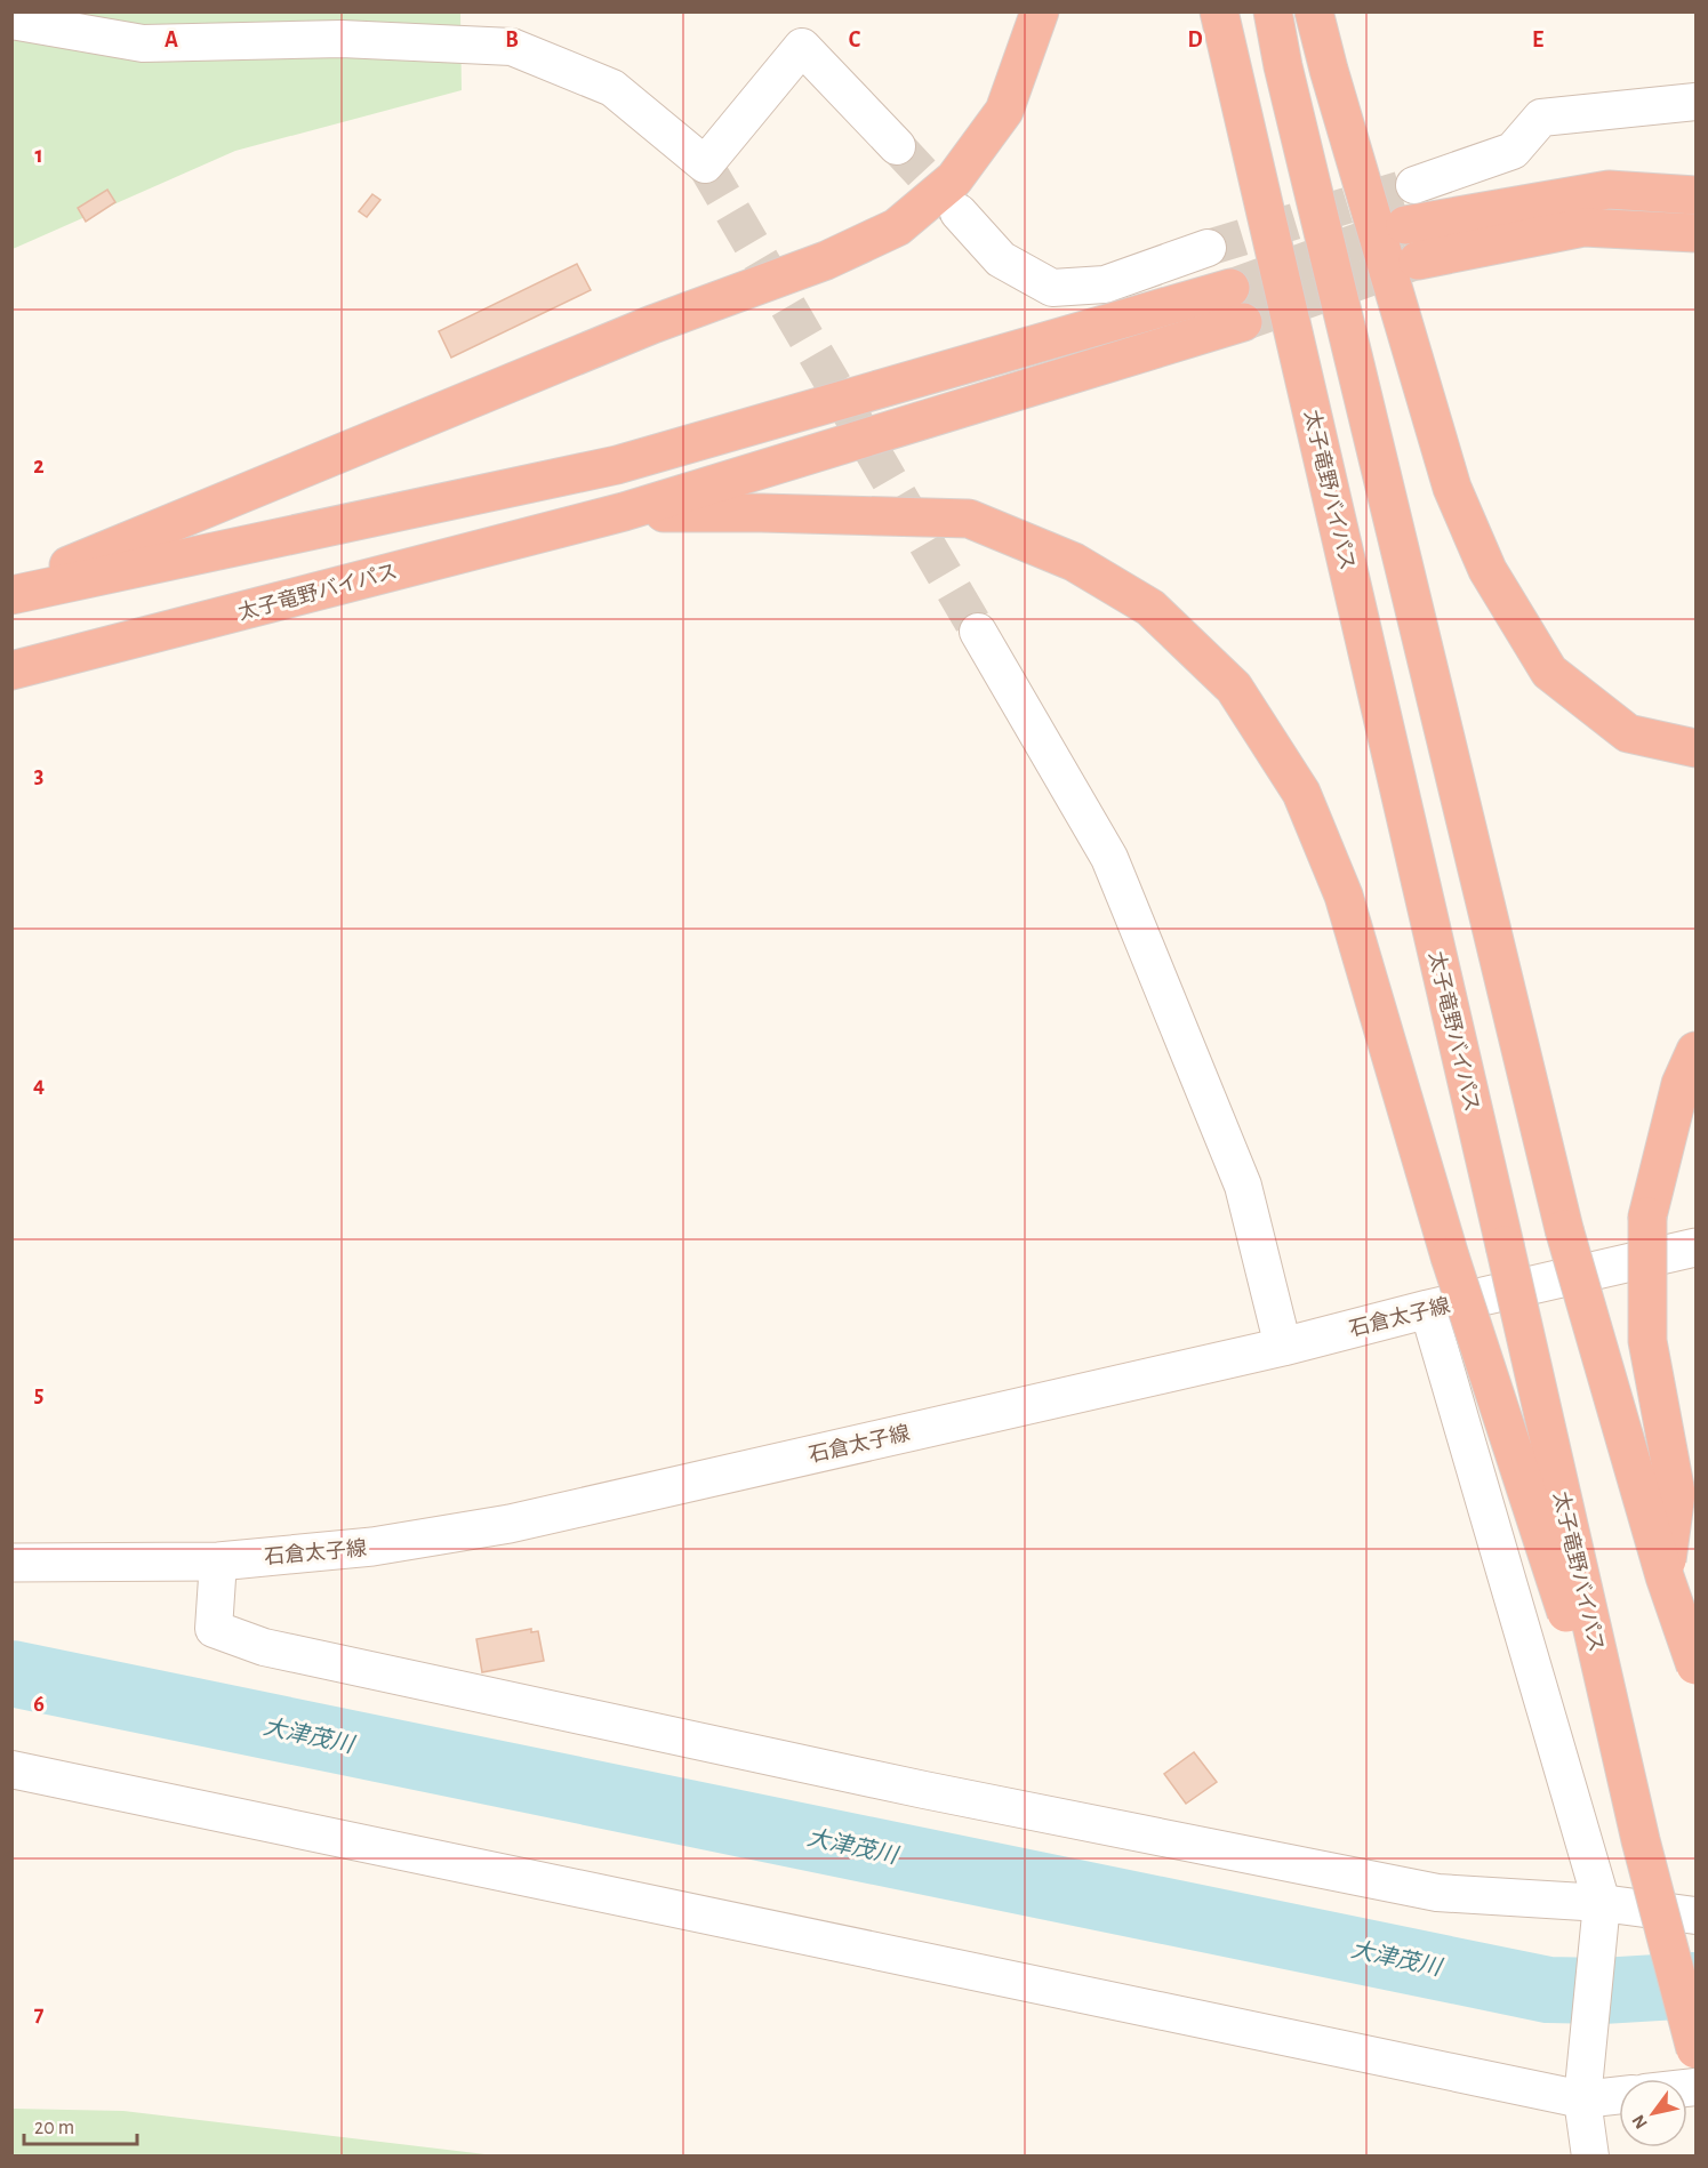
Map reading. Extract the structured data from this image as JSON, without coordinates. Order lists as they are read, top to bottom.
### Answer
{
  "streets": {
    "highway": ["太子竜野バイパス"],
    "main road": ["石倉太子線"]
  },
  "water": ["大津茂川"],
  "scale_bar": "20 m",
  "north": "bottom left",
  "grid": {
    "columns": [
      "A",
      "B",
      "C",
      "D",
      "E"
    ],
    "rows": [
      "1",
      "2",
      "3",
      "4",
      "5",
      "6",
      "7"
    ]
  }
}
